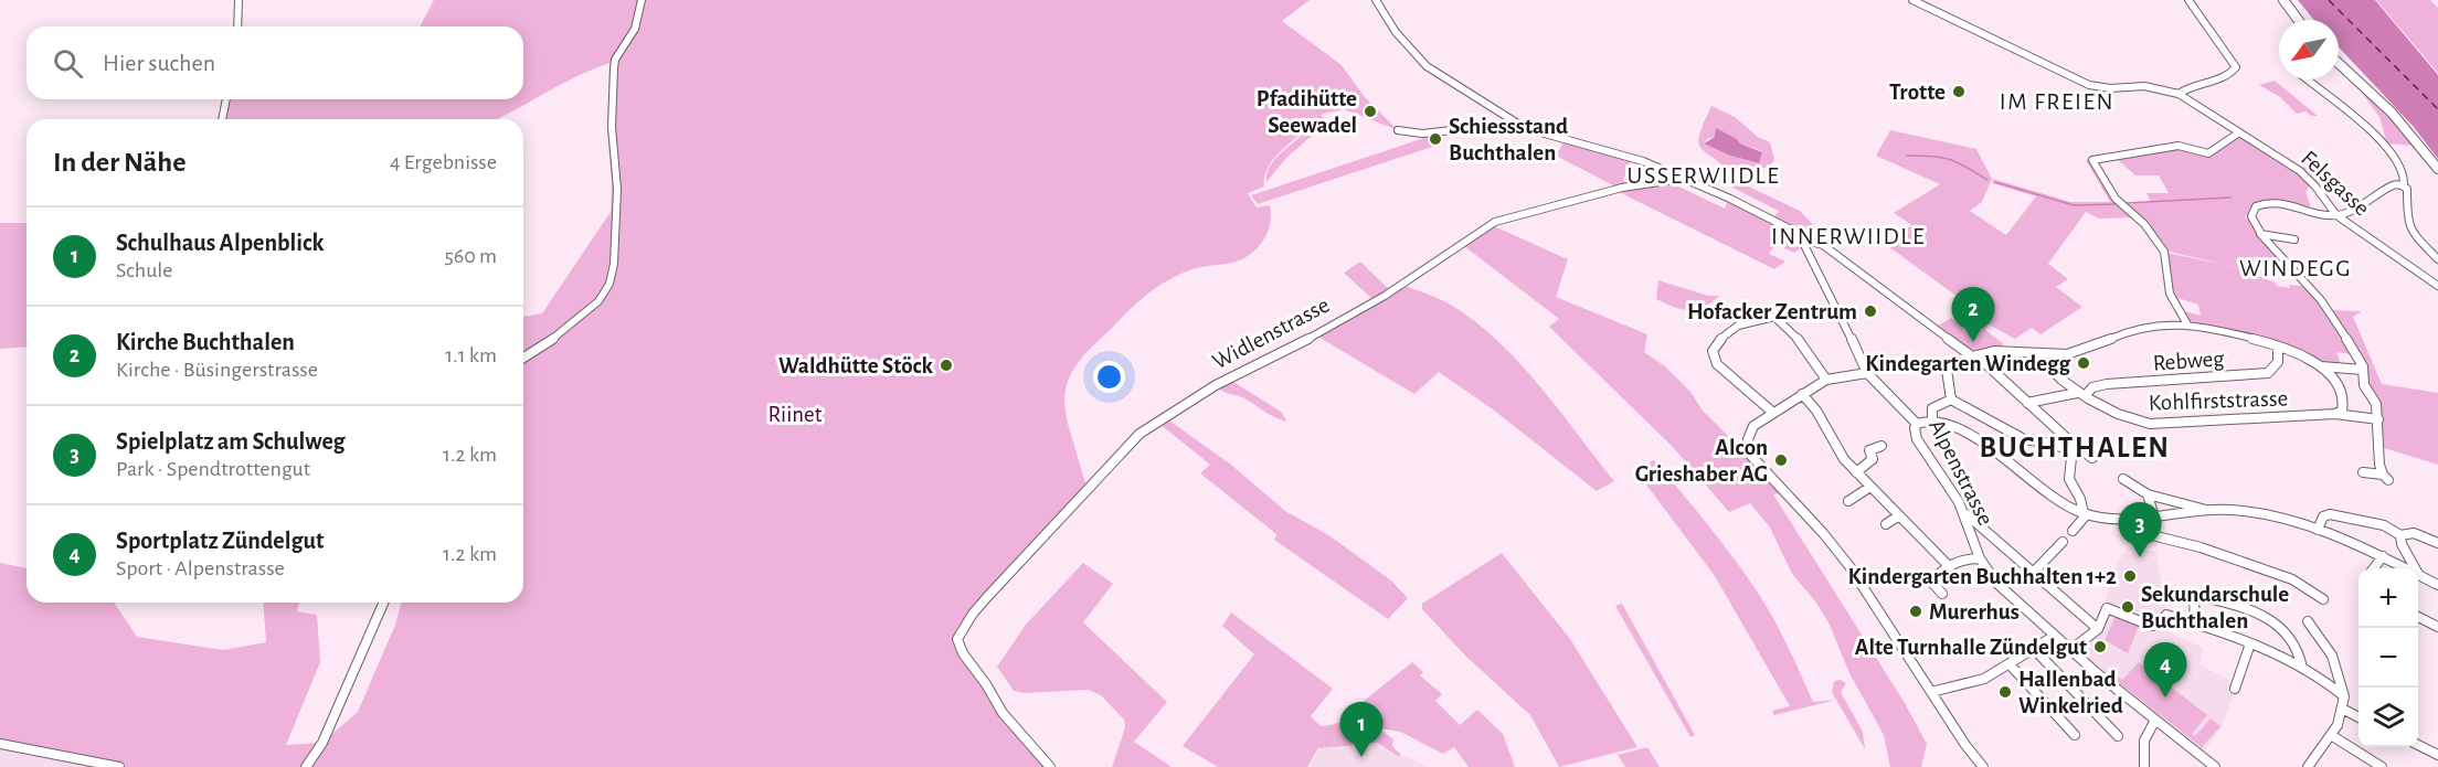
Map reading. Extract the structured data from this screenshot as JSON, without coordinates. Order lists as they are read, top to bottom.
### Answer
{
  "streets": {
    "street": [
      "Felsgasse",
      "Widlenstrasse",
      "Rebweg",
      "Kohlfirststrasse",
      "Alpenstrasse"
    ]
  },
  "crossings": [
    ["Rebweg", "Kohlfirststrasse"]
  ],
  "districts": [
    "IM FREIEN",
    "USSERWIIDLE",
    "INNERWIIDLE",
    "WINDEGG",
    "BUCHTHALEN"
  ],
  "parks": ["Riinet"],
  "places": [
    "Trotte",
    "Pfadihütte Seewadel",
    "Schiessstand Buchthalen",
    "Hofacker Zentrum",
    "Kindegarten Windegg",
    "Waldhütte Stöck",
    "Alcon Grieshaber AG",
    "Kindergarten Buchhalten 1+2",
    "Sekundarschule Buchthalen",
    "Murerhus",
    "Alte Turnhalle Zündelgut",
    "Hallenbad Winkelried"
  ],
  "north": "bottom left",
  "page": {
    "search": "Hier suchen",
    "heading": ["In der Nähe", "4 Ergebnisse"],
    "list": [
      {
        "mark": "1",
        "name": "Schulhaus Alpenblick",
        "note": "Schule",
        "value": "560 m"
      },
      {
        "mark": "2",
        "name": "Kirche Buchthalen",
        "note": "Kirche · Büsingerstrasse",
        "value": "1.1 km"
      },
      {
        "mark": "3",
        "name": "Spielplatz am Schulweg",
        "note": "Park · Spendtrottengut",
        "value": "1.2 km"
      },
      {
        "mark": "4",
        "name": "Sportplatz Zündelgut",
        "note": "Sport · Alpenstrasse",
        "value": "1.2 km"
      }
    ],
    "pins": [
      "2",
      "3",
      "4",
      "1"
    ],
    "map_buttons": ["+", "−"]
  }
}
